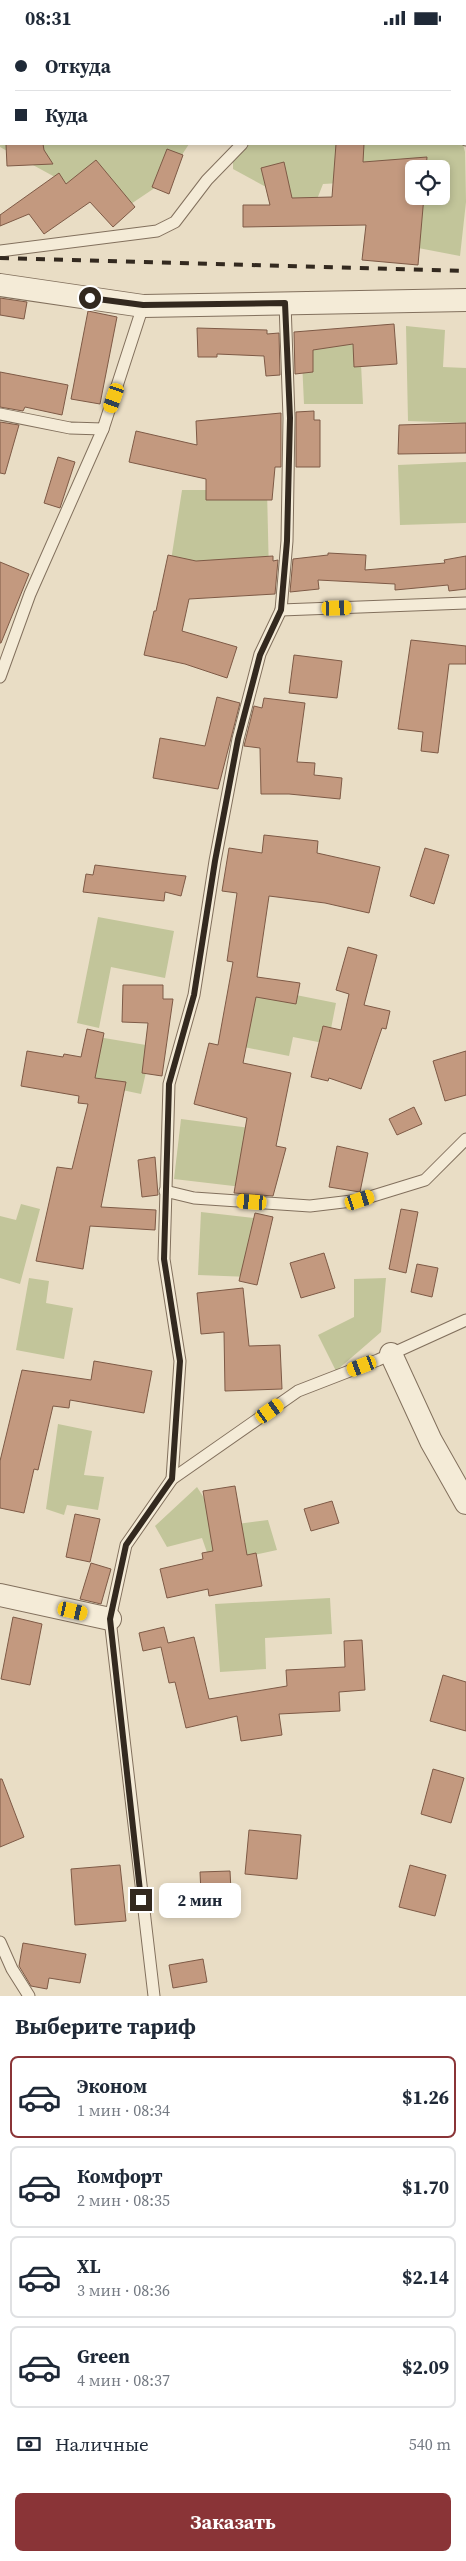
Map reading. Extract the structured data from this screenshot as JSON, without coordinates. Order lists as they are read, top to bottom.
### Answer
{
  "page": {
    "status": "08:31",
    "banner": ["Откуда", "Куда"],
    "bubble": "2 мин",
    "heading": "Выберите тариф",
    "list": [
      {
        "name": "Эконом",
        "note": "1 мин · 08:34",
        "value": "$1.26"
      },
      {
        "name": "Комфорт",
        "note": "2 мин · 08:35",
        "value": "$1.70"
      },
      {
        "name": "XL",
        "note": "3 мин · 08:36",
        "value": "$2.14"
      },
      {
        "name": "Green",
        "note": "4 мин · 08:37",
        "value": "$2.09"
      }
    ],
    "pay": ["Наличные", "540 m"],
    "buttons": "Заказать"
  }
}
